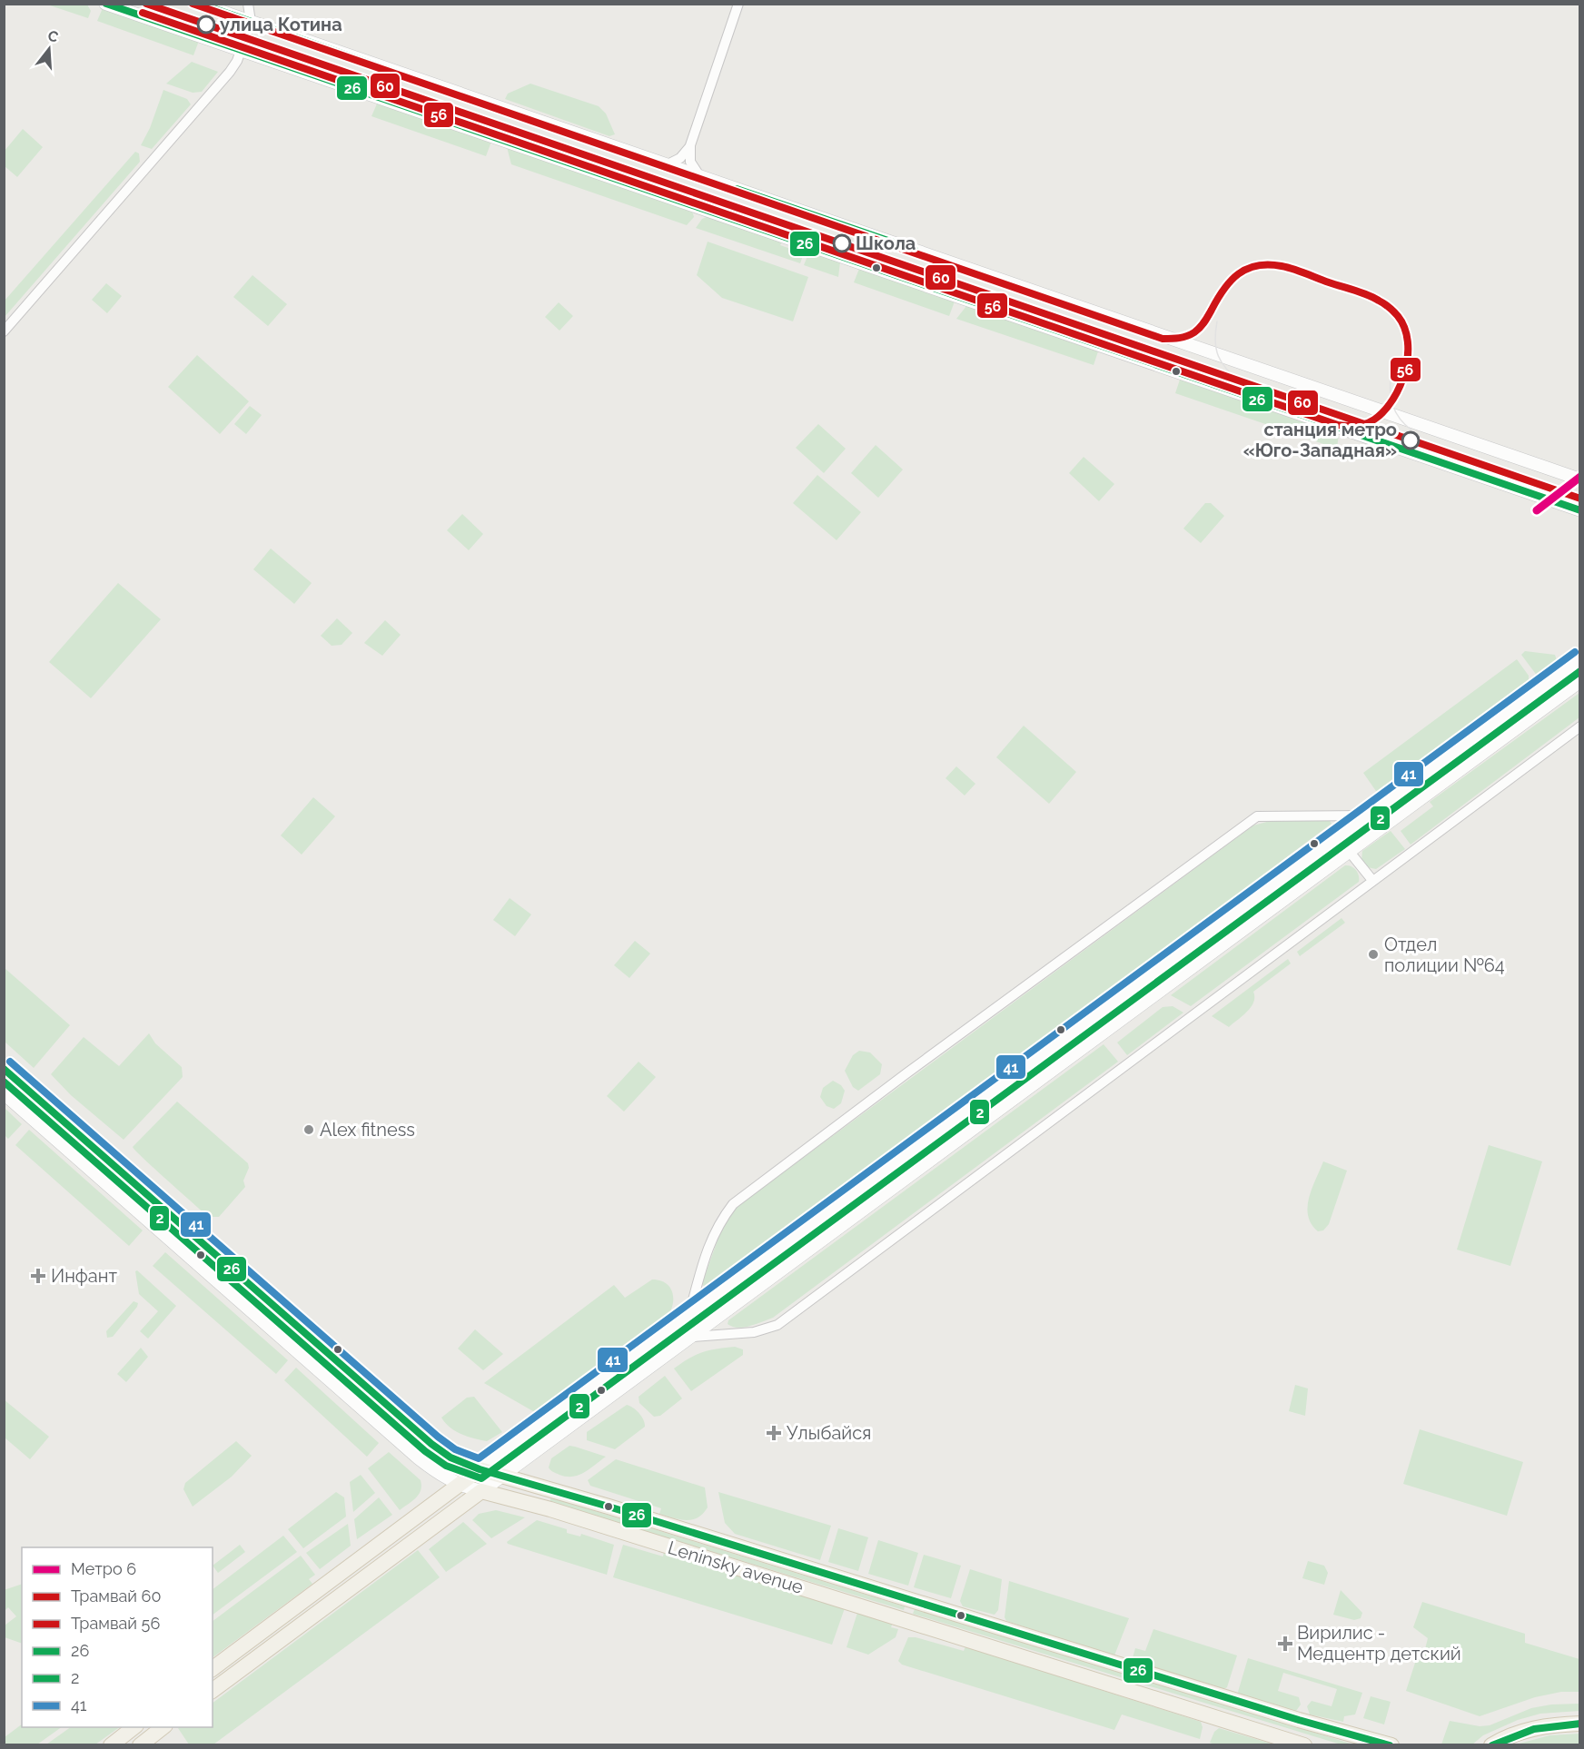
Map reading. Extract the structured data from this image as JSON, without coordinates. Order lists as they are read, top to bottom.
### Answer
{
  "streets": {
    "main road": ["Leninsky avenue"]
  },
  "places": {
    "other": [
      "улица Котина",
      "Школа",
      "станция метро «Юго-Западная»",
      "Отдел полиции №64",
      "Alex fitness"
    ],
    "health": ["Инфант", "Улыбайся", "Вирилис - Медцентр детский"]
  },
  "lines": [
    "tram line 60",
    "tram line 56",
    "transit line 26",
    "metro line 6",
    "transit line 41",
    "transit line 2"
  ],
  "legend": [
    "Метро 6",
    "Трамвай 60",
    "Трамвай 56",
    "26",
    "2",
    "41"
  ],
  "north": "top"
}
